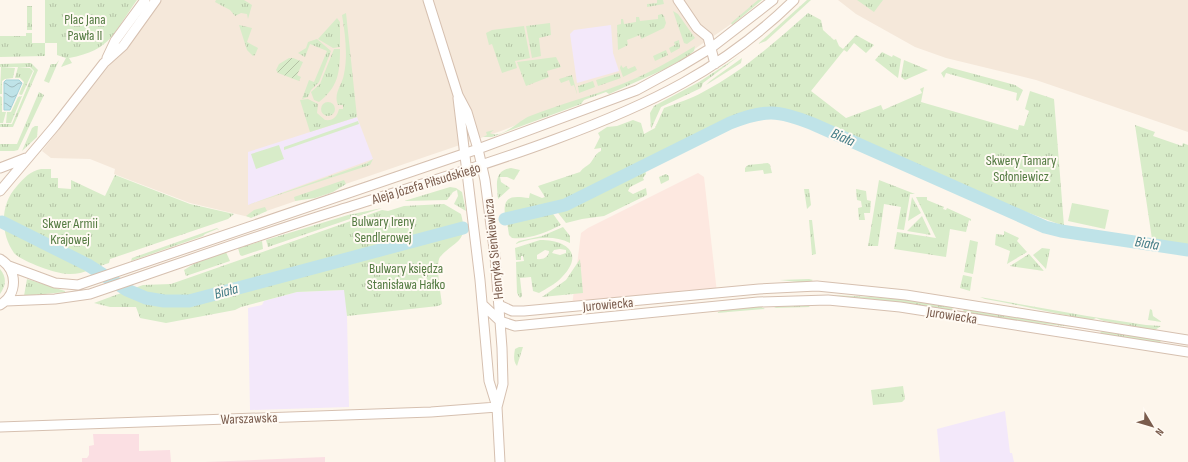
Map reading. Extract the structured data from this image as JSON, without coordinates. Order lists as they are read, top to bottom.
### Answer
{
  "streets": {
    "main road": [
      "Aleja Józefa Piłsudskiego",
      "Henryka Sienkiewicza",
      "Jurowiecka",
      "Warszawska"
    ]
  },
  "crossings": [
    ["Aleja Józefa Piłsudskiego", "Henryka Sienkiewicza"],
    ["Henryka Sienkiewicza", "Jurowiecka"],
    ["Henryka Sienkiewicza", "Warszawska"]
  ],
  "water": ["Biała"],
  "parks": [
    "Plac Jana Pawła II",
    "Skwery Tamary Sołoniewicz",
    "Bulwary Ireny Sendlerowej",
    "Skwer Armii Krajowej",
    "Bulwary księdza Stanisława Hałko"
  ],
  "north": "bottom right"
}
